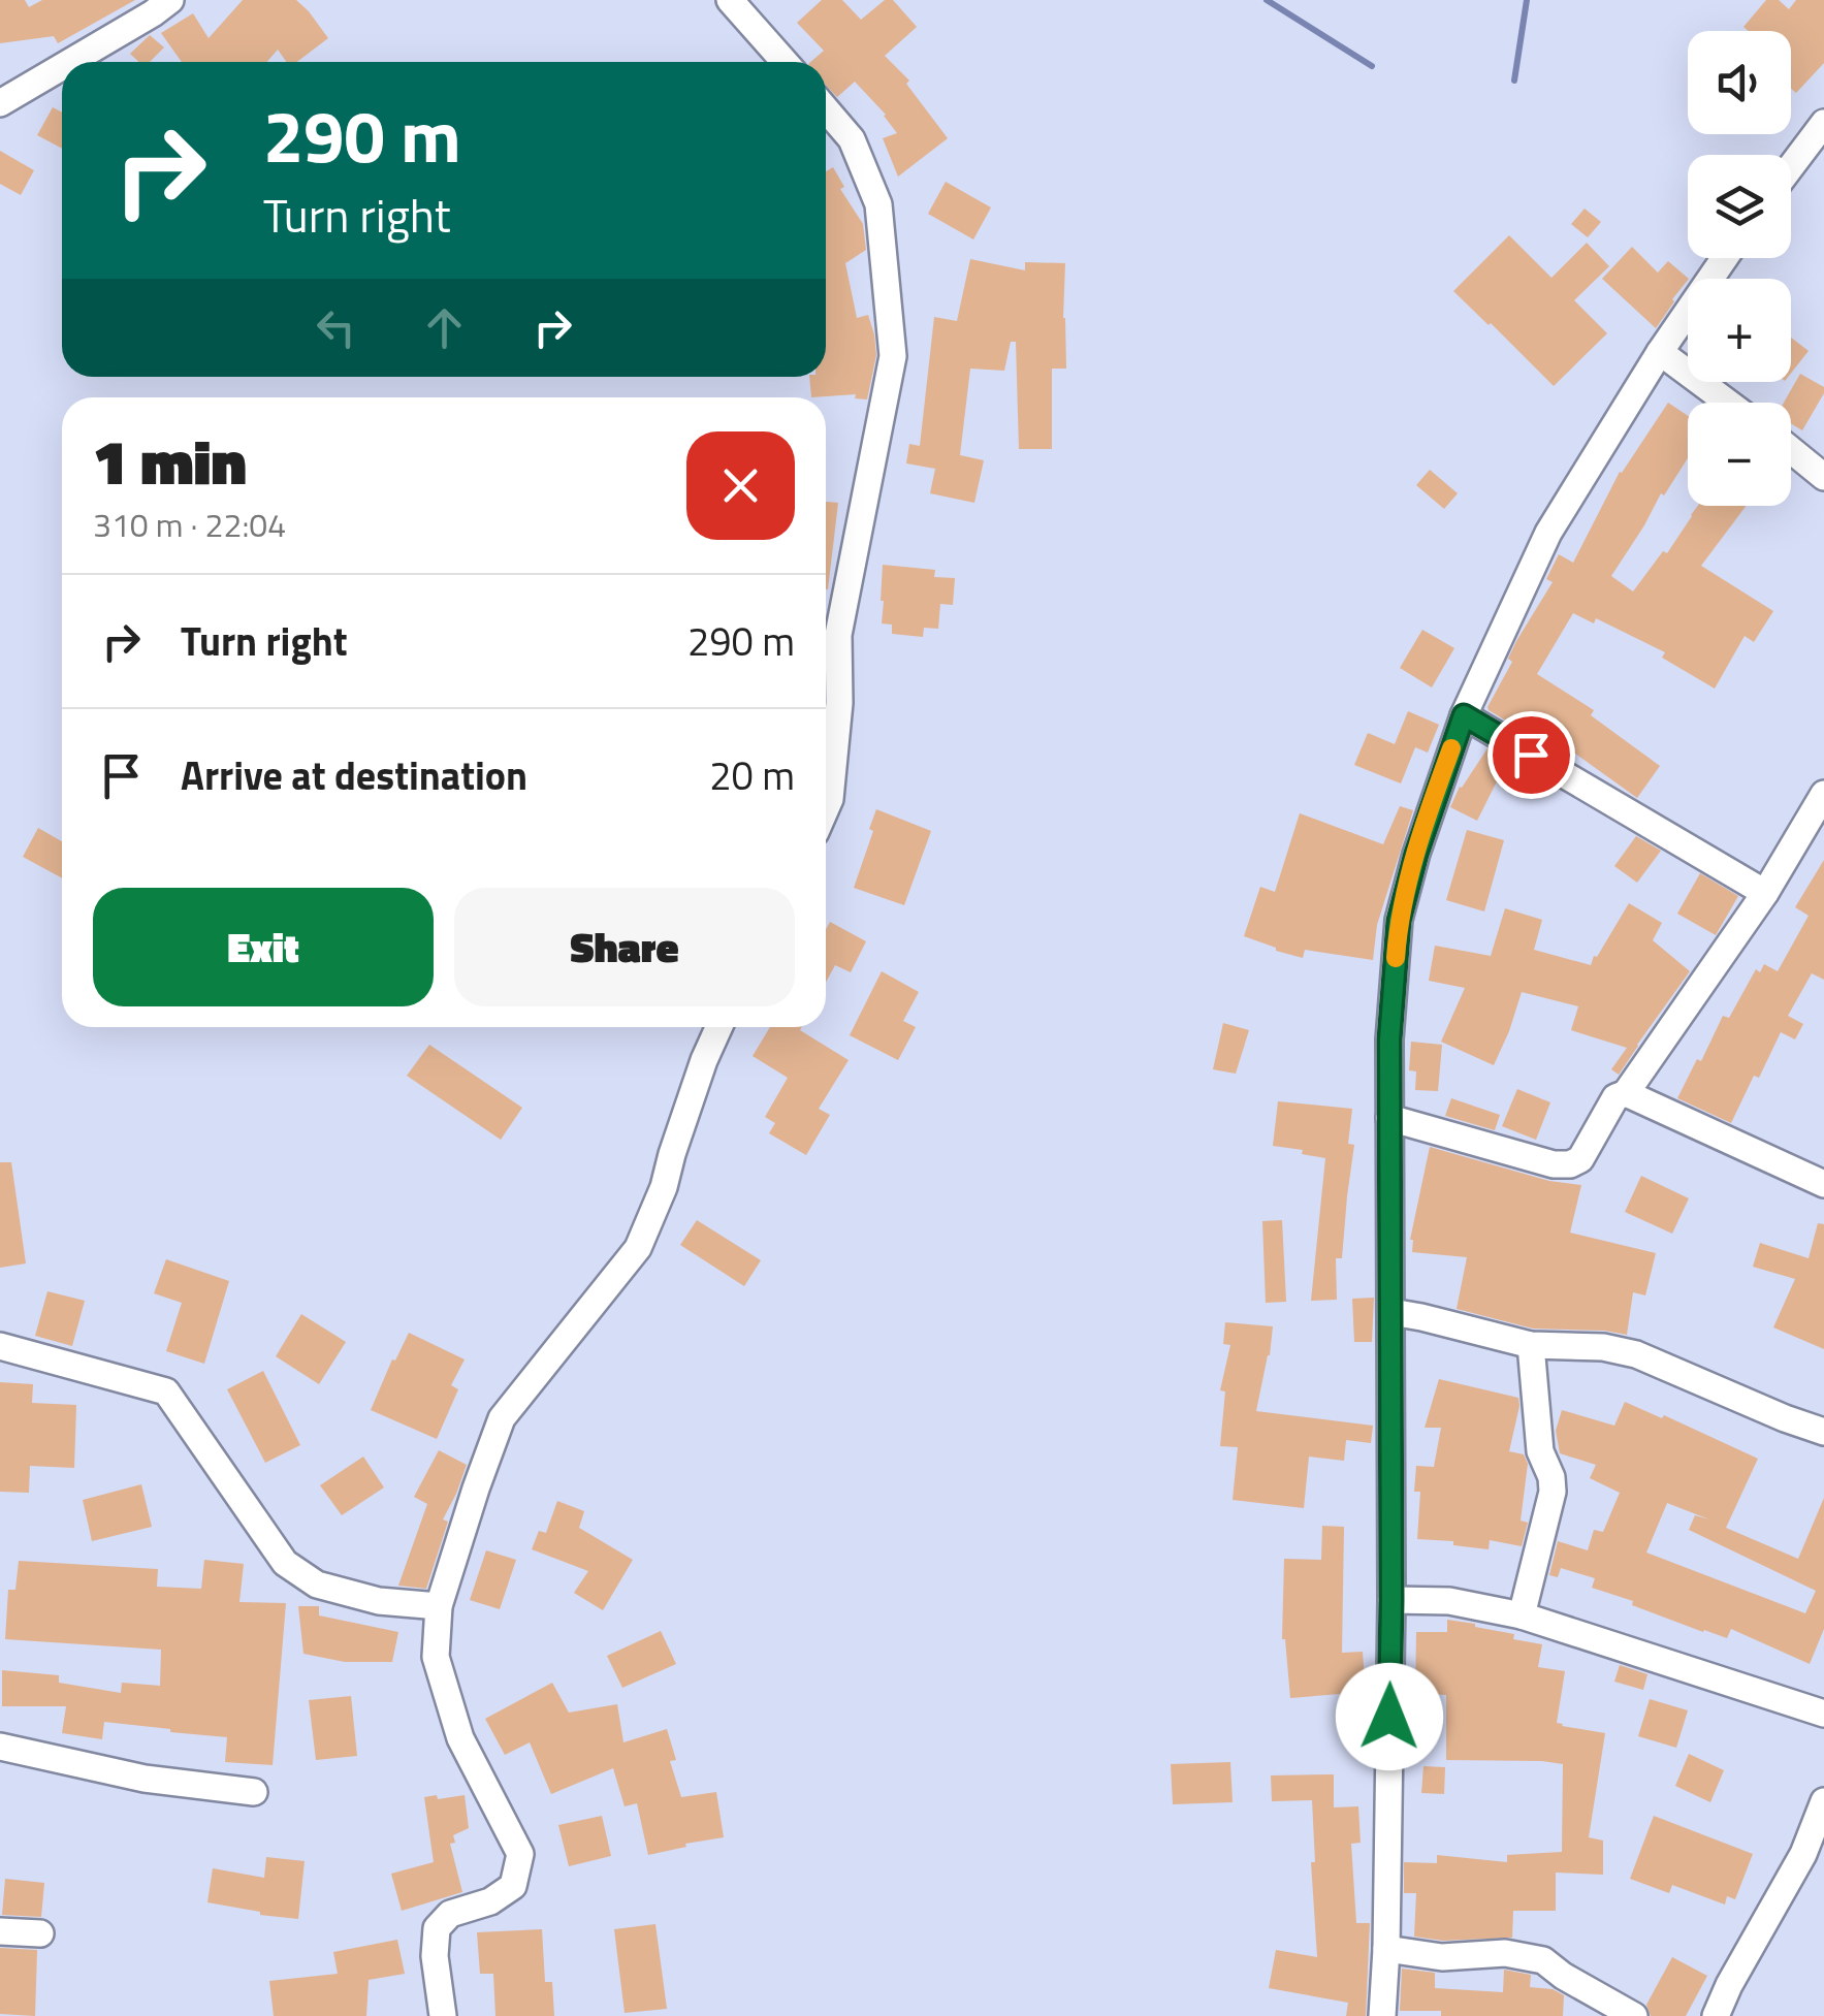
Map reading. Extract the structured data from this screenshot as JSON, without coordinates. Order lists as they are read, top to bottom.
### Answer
{
  "page": {
    "map_buttons": ["+", "−"],
    "turn": ["290 m", "Turn right"],
    "heading": ["1 min", "310 m · 22:04"],
    "list": [
      {
        "name": "Turn right",
        "value": "290 m"
      },
      {
        "name": "Arrive at destination",
        "value": "20 m"
      }
    ],
    "buttons": ["Exit", "Share"]
  }
}
